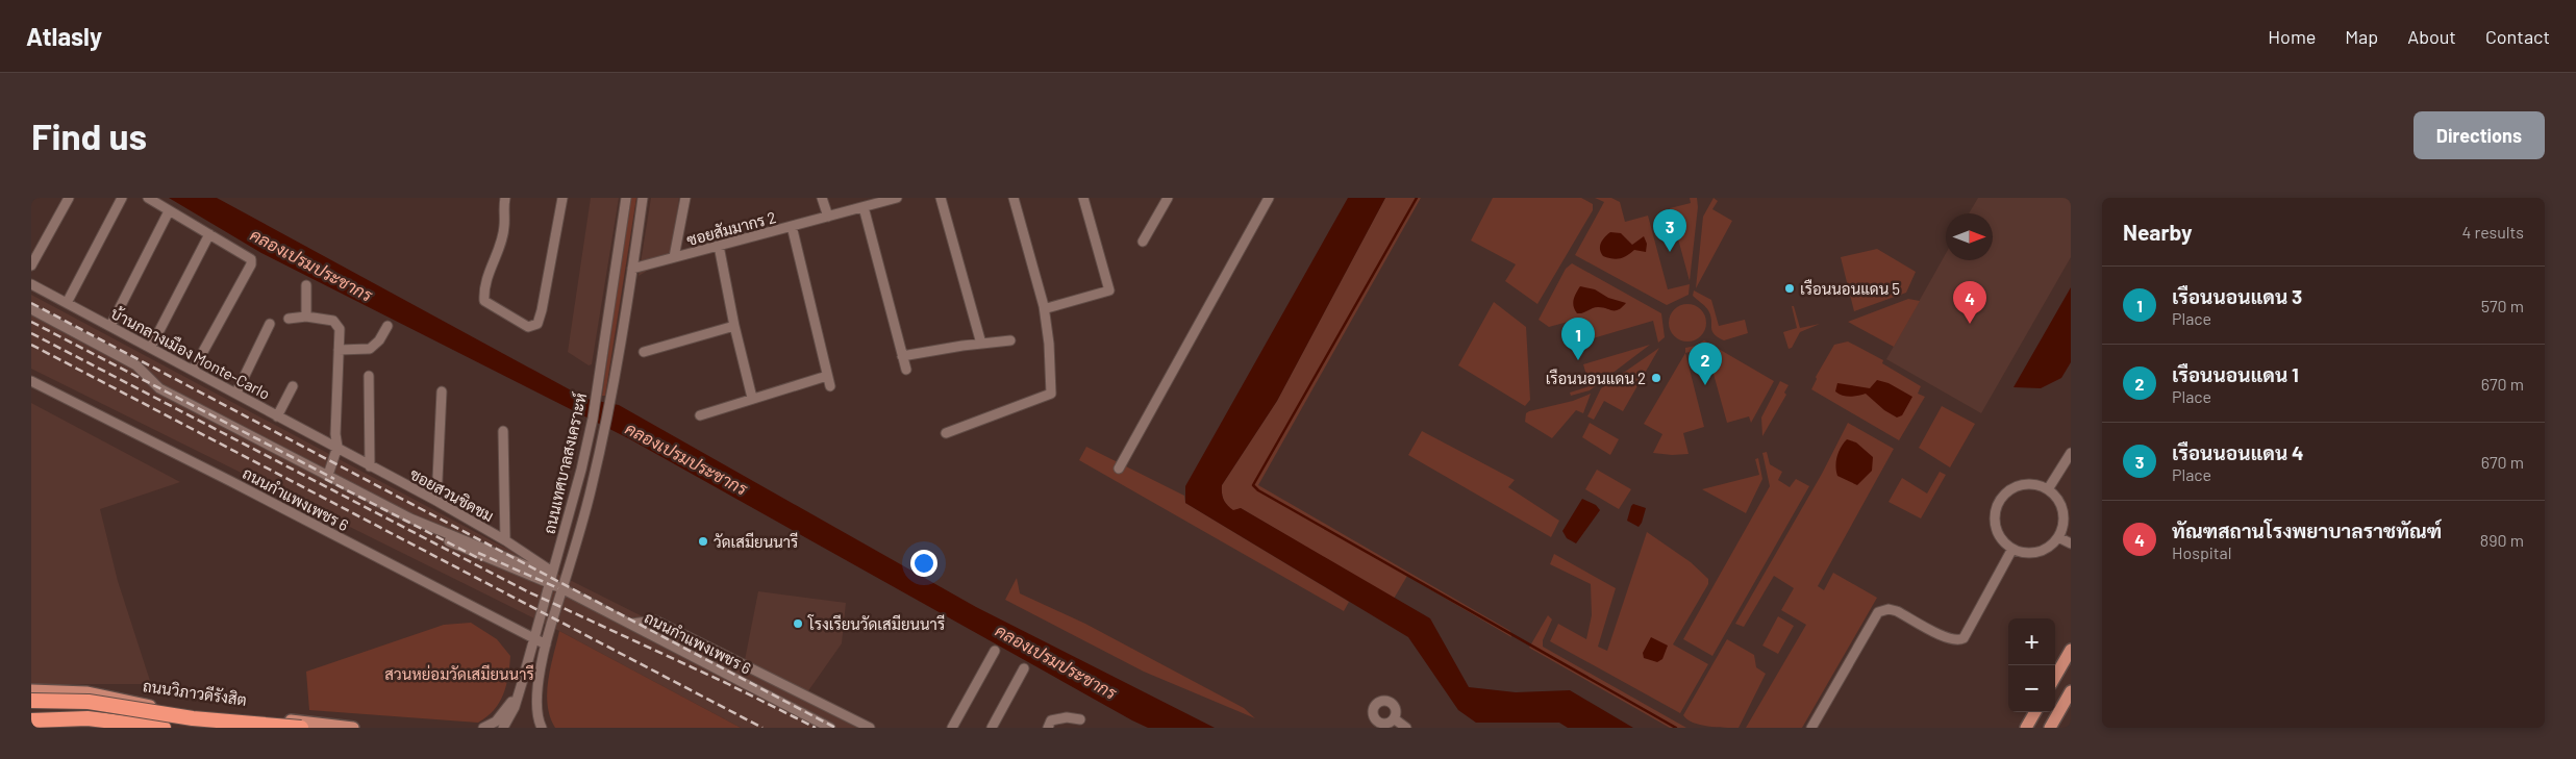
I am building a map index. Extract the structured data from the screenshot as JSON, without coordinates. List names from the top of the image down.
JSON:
{
  "streets": {
    "main road": ["ถนนวิภาวดีรังสิต"],
    "street": [
      "ซอยสัมมากร 2",
      "บ้านกลางเมือง Monte-Carlo",
      "ถนนเทศบาลสงเคราะห์",
      "ซอยสวนชิดชม",
      "ถนนกำแพงเพชร 6"
    ]
  },
  "crossings": [
    ["ซอยสัมมากร 2", "ถนนเทศบาลสงเคราะห์"],
    ["บ้านกลางเมือง Monte-Carlo", "ซอยสวนชิดชม"],
    ["ถนนเทศบาลสงเคราะห์", "ซอยสวนชิดชม"],
    ["ถนนเทศบาลสงเคราะห์", "ถนนกำแพงเพชร 6"],
    ["ซอยสวนชิดชม", "ถนนกำแพงเพชร 6"]
  ],
  "water": ["คลองเปรมประชากร"],
  "parks": ["สวนหย่อมวัดเสมียนนารี"],
  "places": [
    "เรือนนอนแดน 5",
    "เรือนนอนแดน 2",
    "วัดเสมียนนารี",
    "โรงเรียนวัดเสมียนนารี"
  ],
  "north": "right",
  "page": {
    "header": "Atlasly",
    "nav": [
      "Home",
      "Map",
      "About",
      "Contact"
    ],
    "buttons": "Directions",
    "title": "Find us",
    "heading": ["Nearby", "4 results"],
    "pins": [
      "3",
      "4",
      "1",
      "2"
    ],
    "list": [
      {
        "mark": "1",
        "name": "เรือนนอนแดน 3",
        "note": "Place",
        "value": "570 m"
      },
      {
        "mark": "2",
        "name": "เรือนนอนแดน 1",
        "note": "Place",
        "value": "670 m"
      },
      {
        "mark": "3",
        "name": "เรือนนอนแดน 4",
        "note": "Place",
        "value": "670 m"
      },
      {
        "mark": "4",
        "name": "ทัณฑสถานโรงพยาบาลราชทัณฑ์",
        "note": "Hospital",
        "value": "890 m"
      }
    ],
    "map_buttons": ["+", "−"]
  }
}
